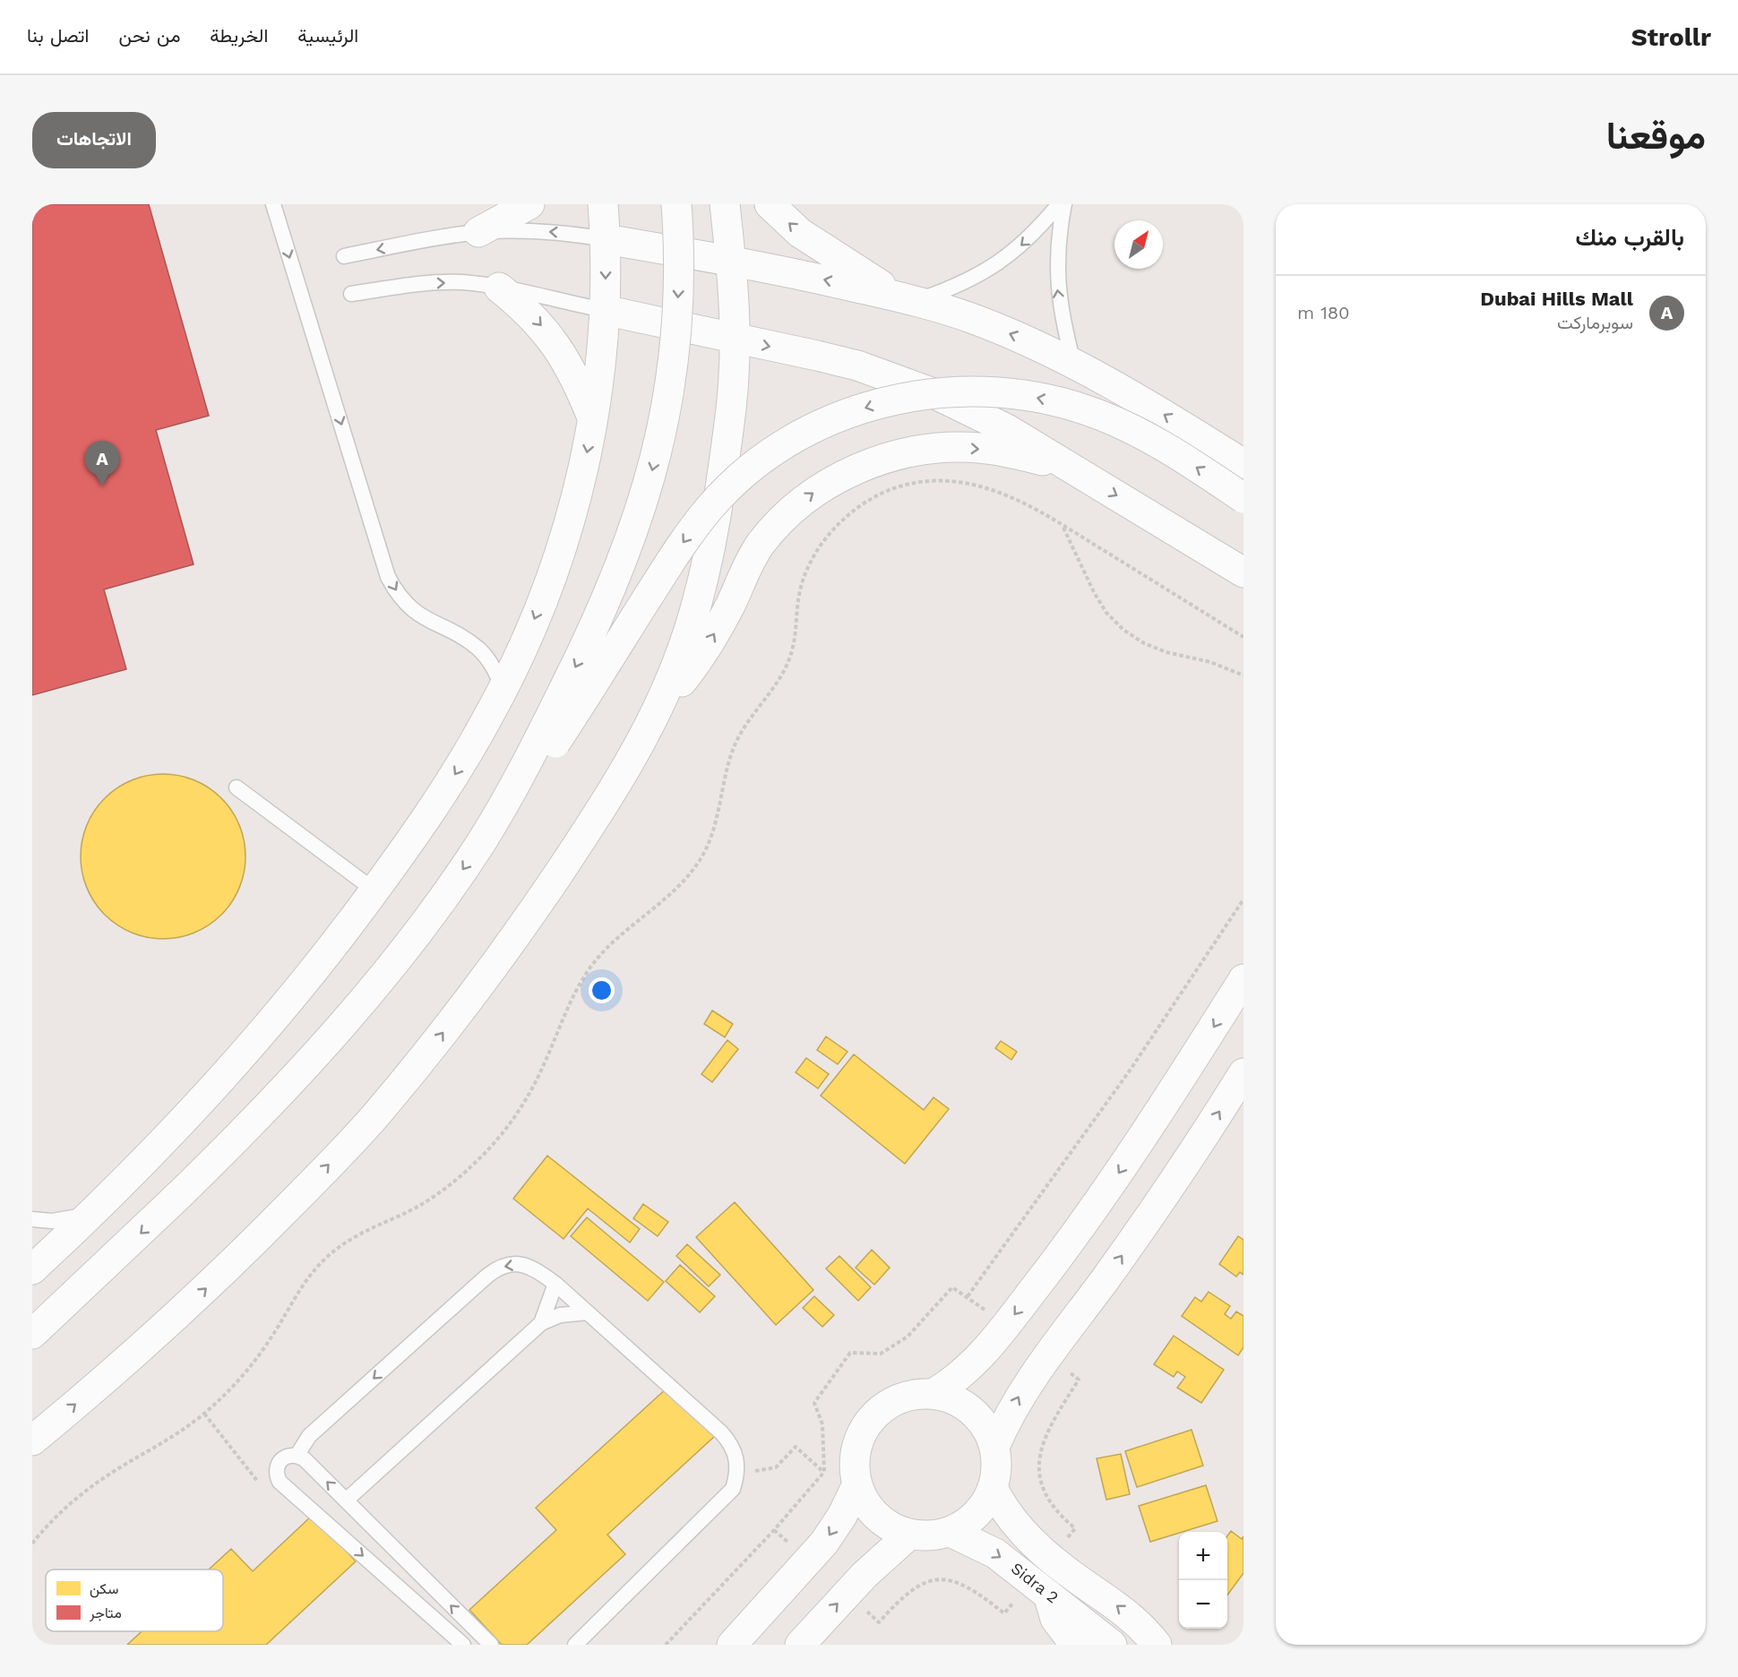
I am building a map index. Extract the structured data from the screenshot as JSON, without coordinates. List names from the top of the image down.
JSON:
{
  "streets": {
    "main road": ["Sidra 2"]
  },
  "legend": ["سكن", "متاجر"],
  "north": "top right",
  "page": {
    "header": "Strollr",
    "nav": [
      "الرئيسية",
      "الخريطة",
      "من نحن",
      "اتصل بنا"
    ],
    "title": "موقعنا",
    "buttons": "الاتجاهات",
    "heading": "بالقرب منك",
    "list": [
      {
        "mark": "A",
        "name": "Dubai Hills Mall",
        "note": "سوبرماركت",
        "value": "180 m"
      }
    ],
    "pins": "A",
    "map_buttons": ["+", "−"]
  }
}
